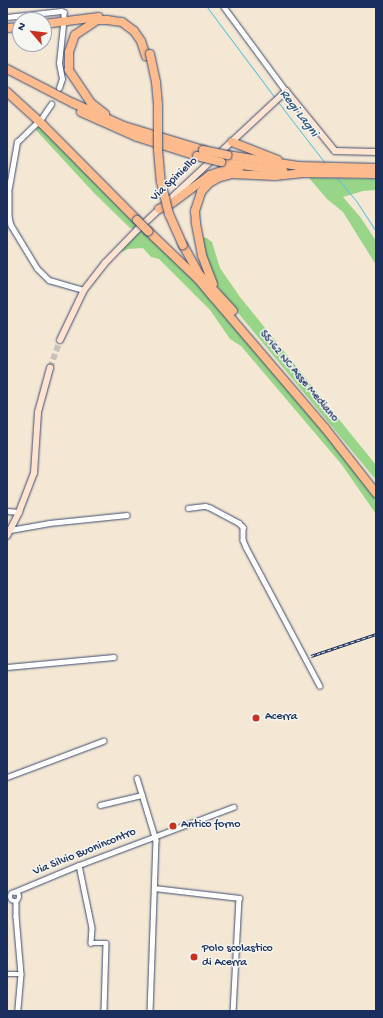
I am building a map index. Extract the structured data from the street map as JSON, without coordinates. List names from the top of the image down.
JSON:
{
  "streets": {
    "highway": ["SS162 NC Asse Mediano"],
    "street": ["Via Spiniello", "Via Silvio Buonincontro"]
  },
  "water": ["Regi Lagni"],
  "places": ["Acerra", "Antico forno", "Polo scolastico di Acerra"],
  "north": "top left"
}
